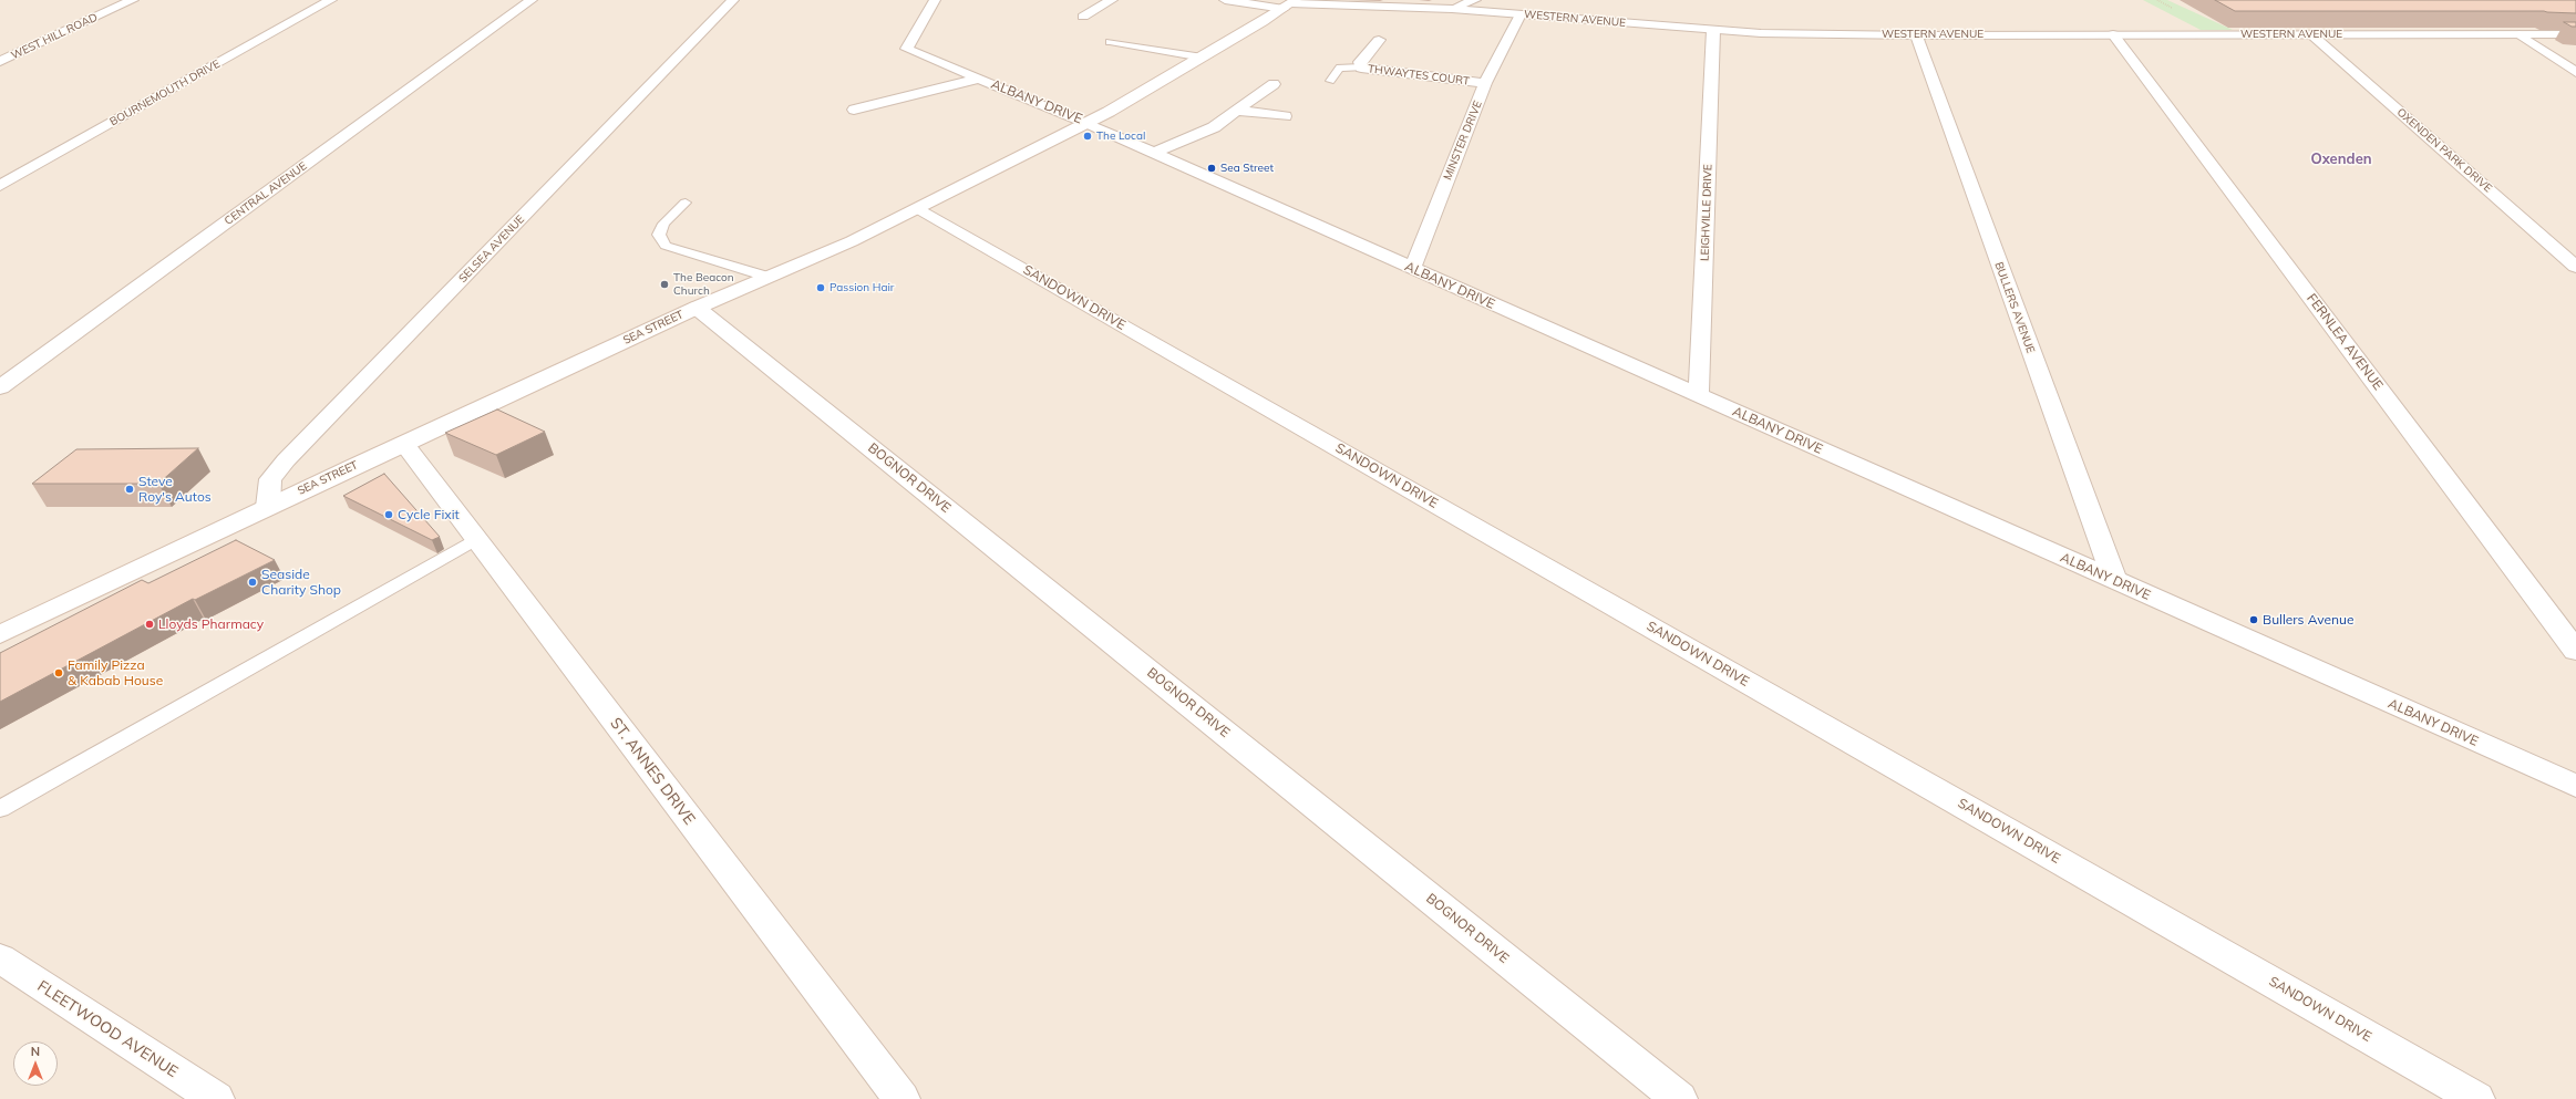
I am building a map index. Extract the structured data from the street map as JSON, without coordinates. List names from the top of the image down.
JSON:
{
  "streets": {
    "street": [
      "WESTERN AVENUE",
      "WEST HILL ROAD",
      "THWAYTES COURT",
      "BOURNEMOUTH DRIVE",
      "ALBANY DRIVE",
      "MINSTER DRIVE",
      "OXENDEN PARK DRIVE",
      "CENTRAL AVENUE",
      "LEIGHVILLE DRIVE",
      "SELSEA AVENUE",
      "SANDOWN DRIVE",
      "BULLERS AVENUE",
      "SEA STREET",
      "FERNLEA AVENUE",
      "BOGNOR DRIVE",
      "ST. ANNES DRIVE",
      "FLEETWOOD AVENUE"
    ]
  },
  "crossings": [
    ["WESTERN AVENUE", "MINSTER DRIVE"],
    ["WESTERN AVENUE", "OXENDEN PARK DRIVE"],
    ["WESTERN AVENUE", "LEIGHVILLE DRIVE"],
    ["WESTERN AVENUE", "BULLERS AVENUE"],
    ["WESTERN AVENUE", "SEA STREET"],
    ["WESTERN AVENUE", "FERNLEA AVENUE"],
    ["THWAYTES COURT", "MINSTER DRIVE"],
    ["ALBANY DRIVE", "MINSTER DRIVE"],
    ["ALBANY DRIVE", "LEIGHVILLE DRIVE"],
    ["ALBANY DRIVE", "BULLERS AVENUE"],
    ["ALBANY DRIVE", "SEA STREET"],
    ["SELSEA AVENUE", "SEA STREET"],
    ["SANDOWN DRIVE", "SEA STREET"],
    ["SEA STREET", "BOGNOR DRIVE"],
    ["SEA STREET", "ST. ANNES DRIVE"]
  ],
  "districts": ["Oxenden"],
  "places": [
    "The Local",
    "Sea Street",
    "The Beacon Church",
    "Passion Hair",
    "Steve Roy's Autos",
    "Cycle Fixit",
    "Seaside Charity Shop",
    "Bullers Avenue",
    "Lloyds Pharmacy",
    "Family Pizza & Kabab House"
  ],
  "north": "top"
}
